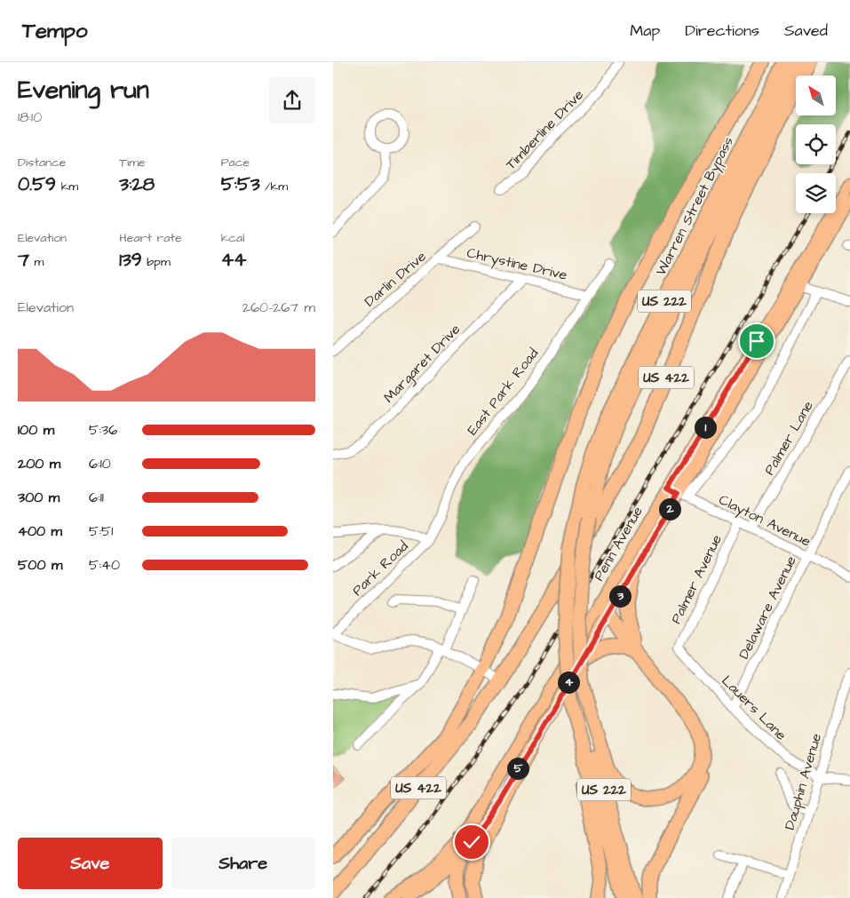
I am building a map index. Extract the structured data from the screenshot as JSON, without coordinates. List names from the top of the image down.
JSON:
{
  "streets": {
    "highway": ["Warren Street Bypass", "US 222", "US 422"],
    "main road": ["Penn Avenue"],
    "street": [
      "Timberline Drive",
      "Chrystine Drive",
      "Darlin Drive",
      "Margaret Drive",
      "East Park Road",
      "Palmer Lane",
      "Clayton Avenue",
      "Park Road",
      "Palmer Avenue",
      "Delaware Avenue",
      "Lauers Lane",
      "Dauphin Avenue"
    ]
  },
  "crossings": [
    ["Warren Street Bypass", "US 222"],
    ["Chrystine Drive", "Darlin Drive"],
    ["Chrystine Drive", "Margaret Drive"],
    ["Chrystine Drive", "East Park Road"],
    ["East Park Road", "Park Road"],
    ["Palmer Lane", "Clayton Avenue"],
    ["Clayton Avenue", "Penn Avenue"],
    ["Clayton Avenue", "Palmer Avenue"],
    ["Clayton Avenue", "Delaware Avenue"],
    ["Palmer Avenue", "Lauers Lane"],
    ["Delaware Avenue", "Lauers Lane"],
    ["Lauers Lane", "Dauphin Avenue"]
  ],
  "north": "top left",
  "page": {
    "header": "Tempo",
    "nav": ["Map", "Directions", "Saved"],
    "heading": ["Evening run", "18:10"],
    "stats": [
      ["Distance", "0.59 km"],
      ["Time", "3:28"],
      ["Pace", "5:53 /km"],
      ["Elevation", "7 m"],
      ["Heart rate", "139 bpm"],
      ["kcal", "44"]
    ],
    "chart": ["Elevation", "260–267 m"],
    "list": [
      {
        "name": "100 m",
        "note": "5:36"
      },
      {
        "name": "200 m",
        "note": "6:10"
      },
      {
        "name": "300 m",
        "note": "6:11"
      },
      {
        "name": "400 m",
        "note": "5:51"
      },
      {
        "name": "500 m",
        "note": "5:40"
      }
    ],
    "pins": [
      "1",
      "2",
      "3",
      "4",
      "5"
    ],
    "buttons": ["Save", "Share"]
  }
}
